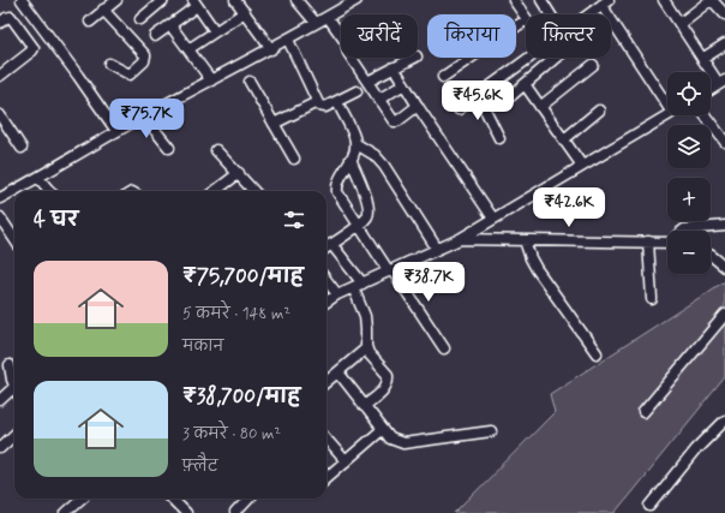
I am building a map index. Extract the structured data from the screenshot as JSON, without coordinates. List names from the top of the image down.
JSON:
{
  "page": {
    "chip": ["खरीदें", "किराया", "फ़िल्टर"],
    "map_buttons": ["+", "−"],
    "price": [
      "₹45.6K",
      "₹75.7K",
      "₹42.6K",
      "₹38.7K"
    ],
    "heading": "4 घर",
    "list": [
      {
        "name": "₹75,700/माह",
        "note": "5 कमरे · 148 m² · मकान"
      },
      {
        "name": "₹38,700/माह",
        "note": "3 कमरे · 80 m² · फ़्लैट"
      }
    ]
  }
}
